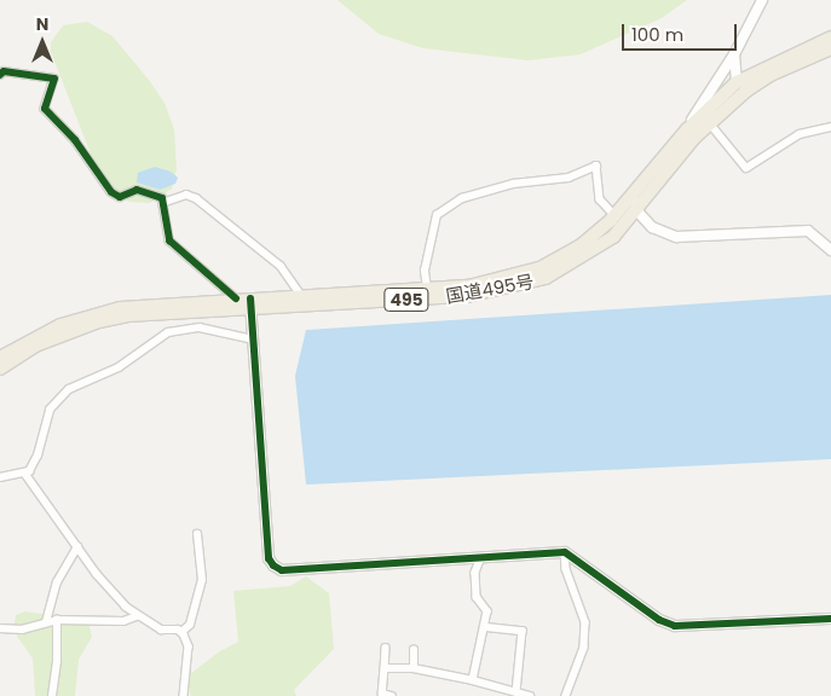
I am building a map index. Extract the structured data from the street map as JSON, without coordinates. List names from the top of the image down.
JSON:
{
  "streets": {
    "highway": ["国道495号", "495"]
  },
  "scale_bar": "100 m",
  "north": "top"
}
